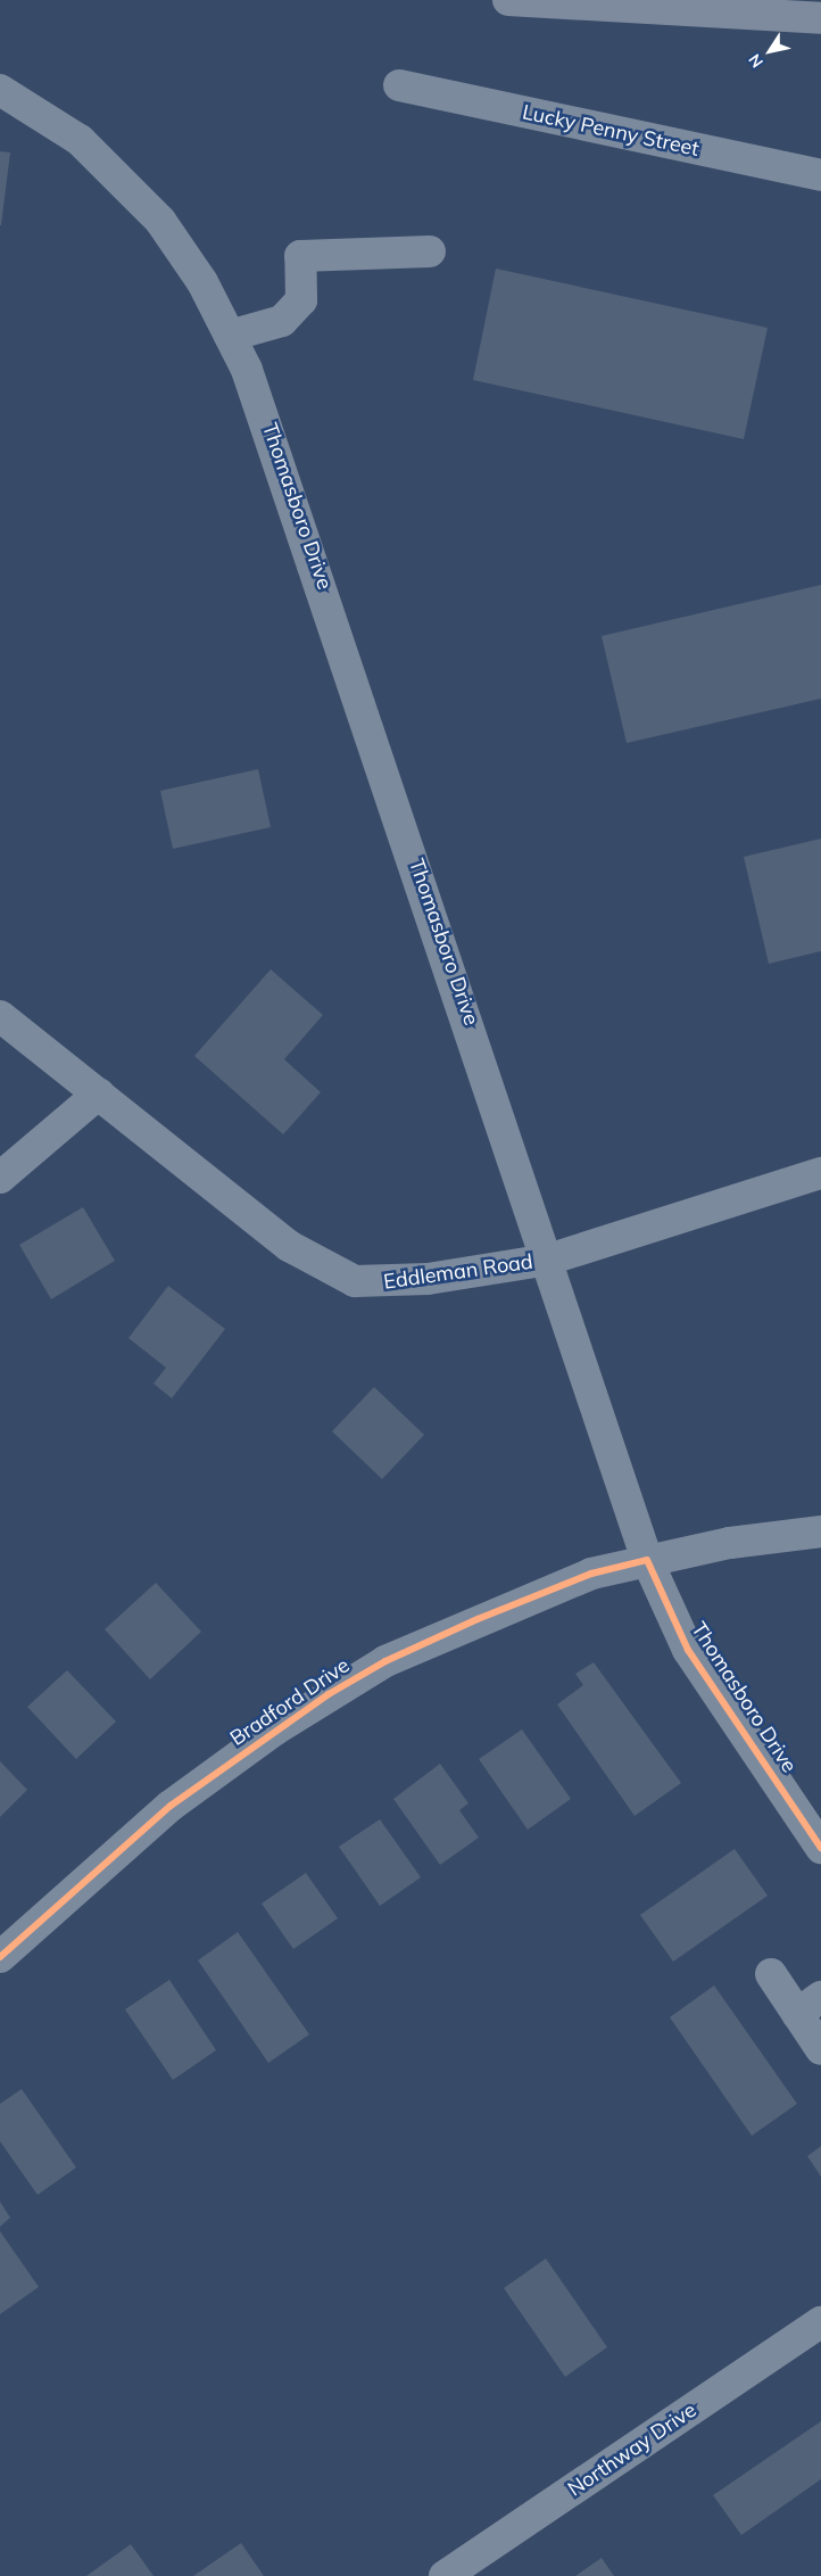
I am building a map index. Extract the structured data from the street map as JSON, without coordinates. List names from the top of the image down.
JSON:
{
  "streets": {
    "street": [
      "Lucky Penny Street",
      "Thomasboro Drive",
      "Eddleman Road",
      "Bradford Drive",
      "Northway Drive"
    ]
  },
  "crossings": [
    ["Thomasboro Drive", "Eddleman Road"],
    ["Thomasboro Drive", "Bradford Drive"]
  ],
  "north": "bottom left"
}
